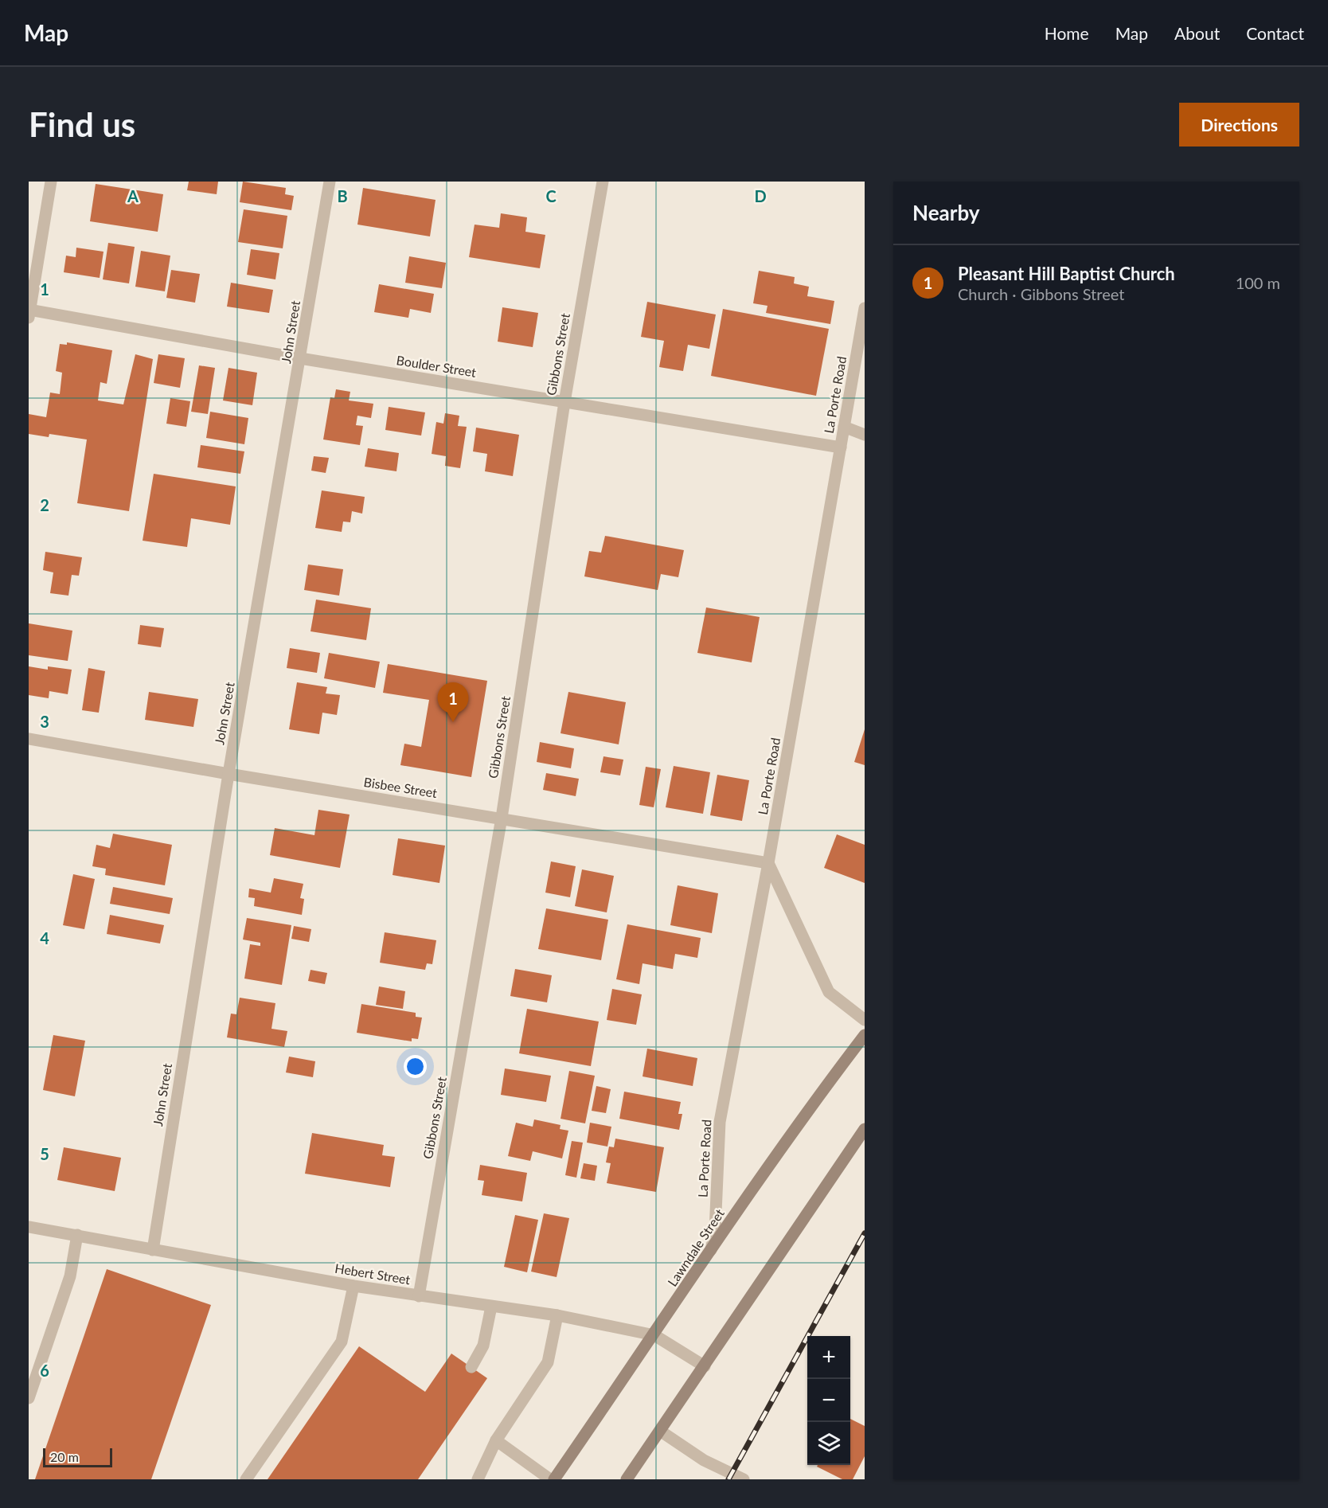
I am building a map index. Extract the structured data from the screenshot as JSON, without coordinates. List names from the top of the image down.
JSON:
{
  "streets": {
    "main road": ["Lawndale Street"],
    "street": [
      "John Street",
      "Gibbons Street",
      "Boulder Street",
      "La Porte Road",
      "Bisbee Street",
      "Hebert Street"
    ]
  },
  "crossings": [
    ["John Street", "Boulder Street"],
    ["John Street", "Bisbee Street"],
    ["John Street", "Hebert Street"],
    ["Gibbons Street", "Boulder Street"],
    ["Gibbons Street", "Bisbee Street"],
    ["Gibbons Street", "Hebert Street"],
    ["Boulder Street", "La Porte Road"],
    ["La Porte Road", "Bisbee Street"],
    ["La Porte Road", "Lawndale Street"],
    ["Lawndale Street", "Hebert Street"]
  ],
  "scale_bar": "20 m",
  "page": {
    "header": "Map",
    "nav": [
      "Home",
      "Map",
      "About",
      "Contact"
    ],
    "buttons": "Directions",
    "title": "Find us",
    "heading": "Nearby",
    "list": [
      {
        "mark": "1",
        "name": "Pleasant Hill Baptist Church",
        "note": "Church · Gibbons Street",
        "value": "100 m"
      }
    ],
    "pins": "1",
    "map_buttons": ["+", "−"],
    "scale": "20 m"
  },
  "grid": {
    "columns": [
      "A",
      "B",
      "C",
      "D"
    ],
    "rows": [
      "1",
      "2",
      "3",
      "4",
      "5",
      "6"
    ]
  }
}
